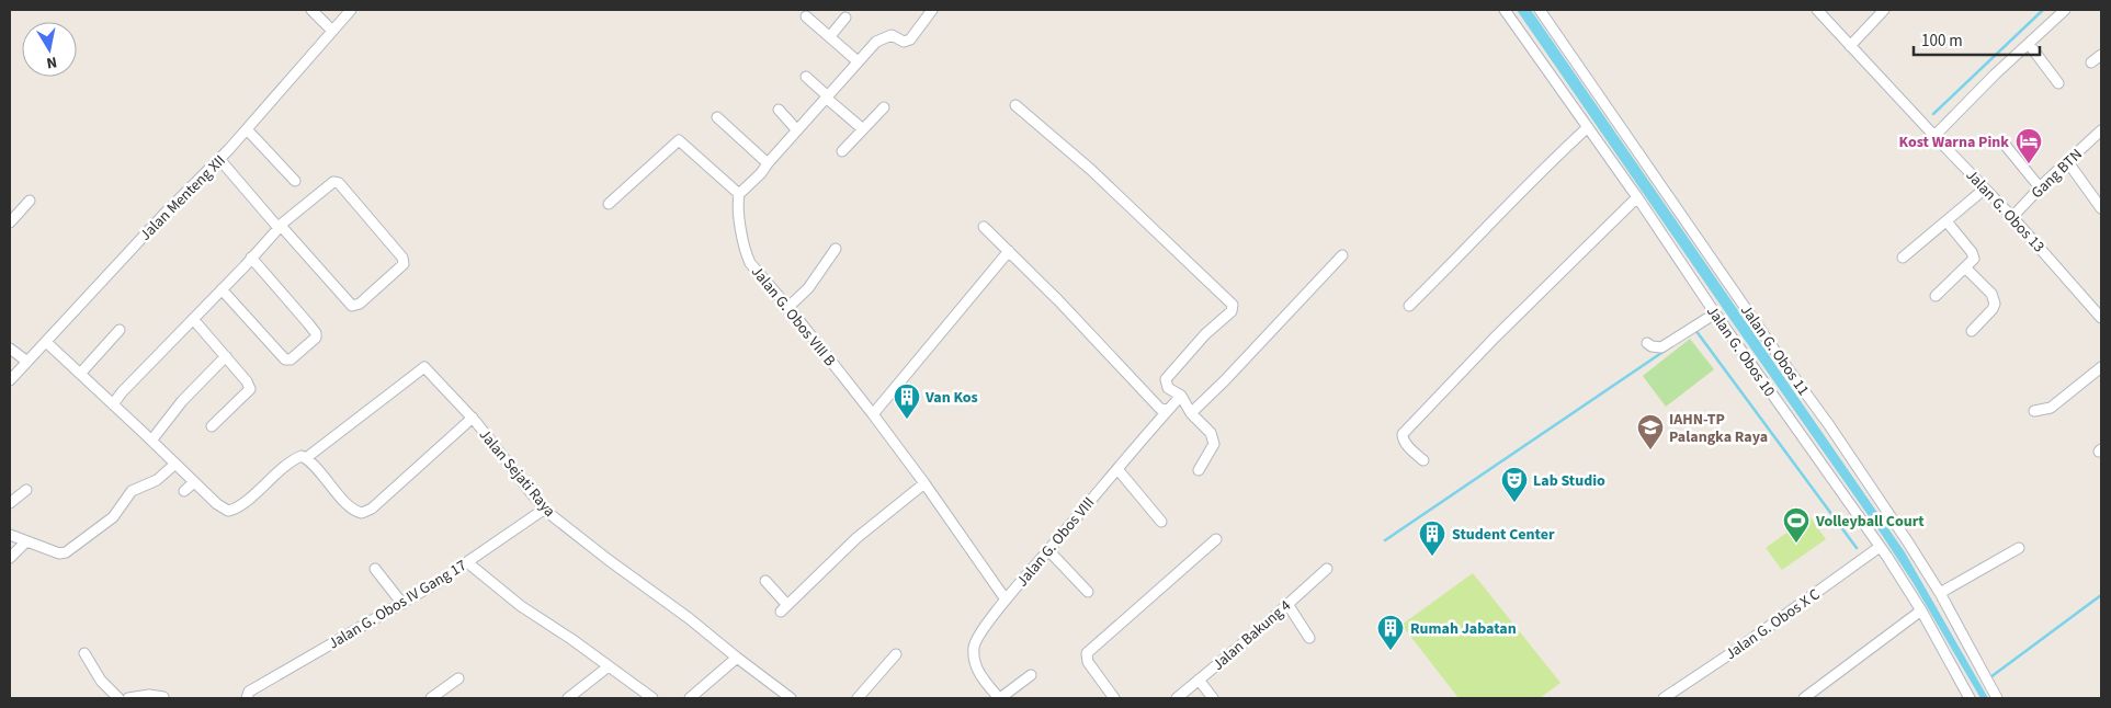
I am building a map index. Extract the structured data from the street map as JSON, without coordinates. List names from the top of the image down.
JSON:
{
  "streets": {
    "street": [
      "Gang BTN",
      "Jalan Menteng XII",
      "Jalan G. Obos 13",
      "Jalan G. Obos VIII B",
      "Jalan G. Obos 11",
      "Jalan G. Obos 10",
      "Jalan Sejati Raya",
      "Jalan G. Obos VIII",
      "Jalan G. Obos IV Gang 17",
      "Jalan G. Obos X C",
      "Jalan Bakung 4"
    ]
  },
  "crossings": [
    ["Gang BTN", "Jalan G. Obos 13"],
    ["Jalan G. Obos VIII B", "Jalan G. Obos VIII"],
    ["Jalan G. Obos 10", "Jalan G. Obos X C"],
    ["Jalan Sejati Raya", "Jalan G. Obos IV Gang 17"]
  ],
  "places": {
    "hotel": ["Kost Warna Pink"],
    "building": ["Van Kos", "Student Center", "Rumah Jabatan"],
    "school or university": ["IAHN-TP Palangka Raya"],
    "theatre": ["Lab Studio"],
    "sports": ["Volleyball Court"]
  },
  "scale_bar": "100 m",
  "north": "bottom"
}
